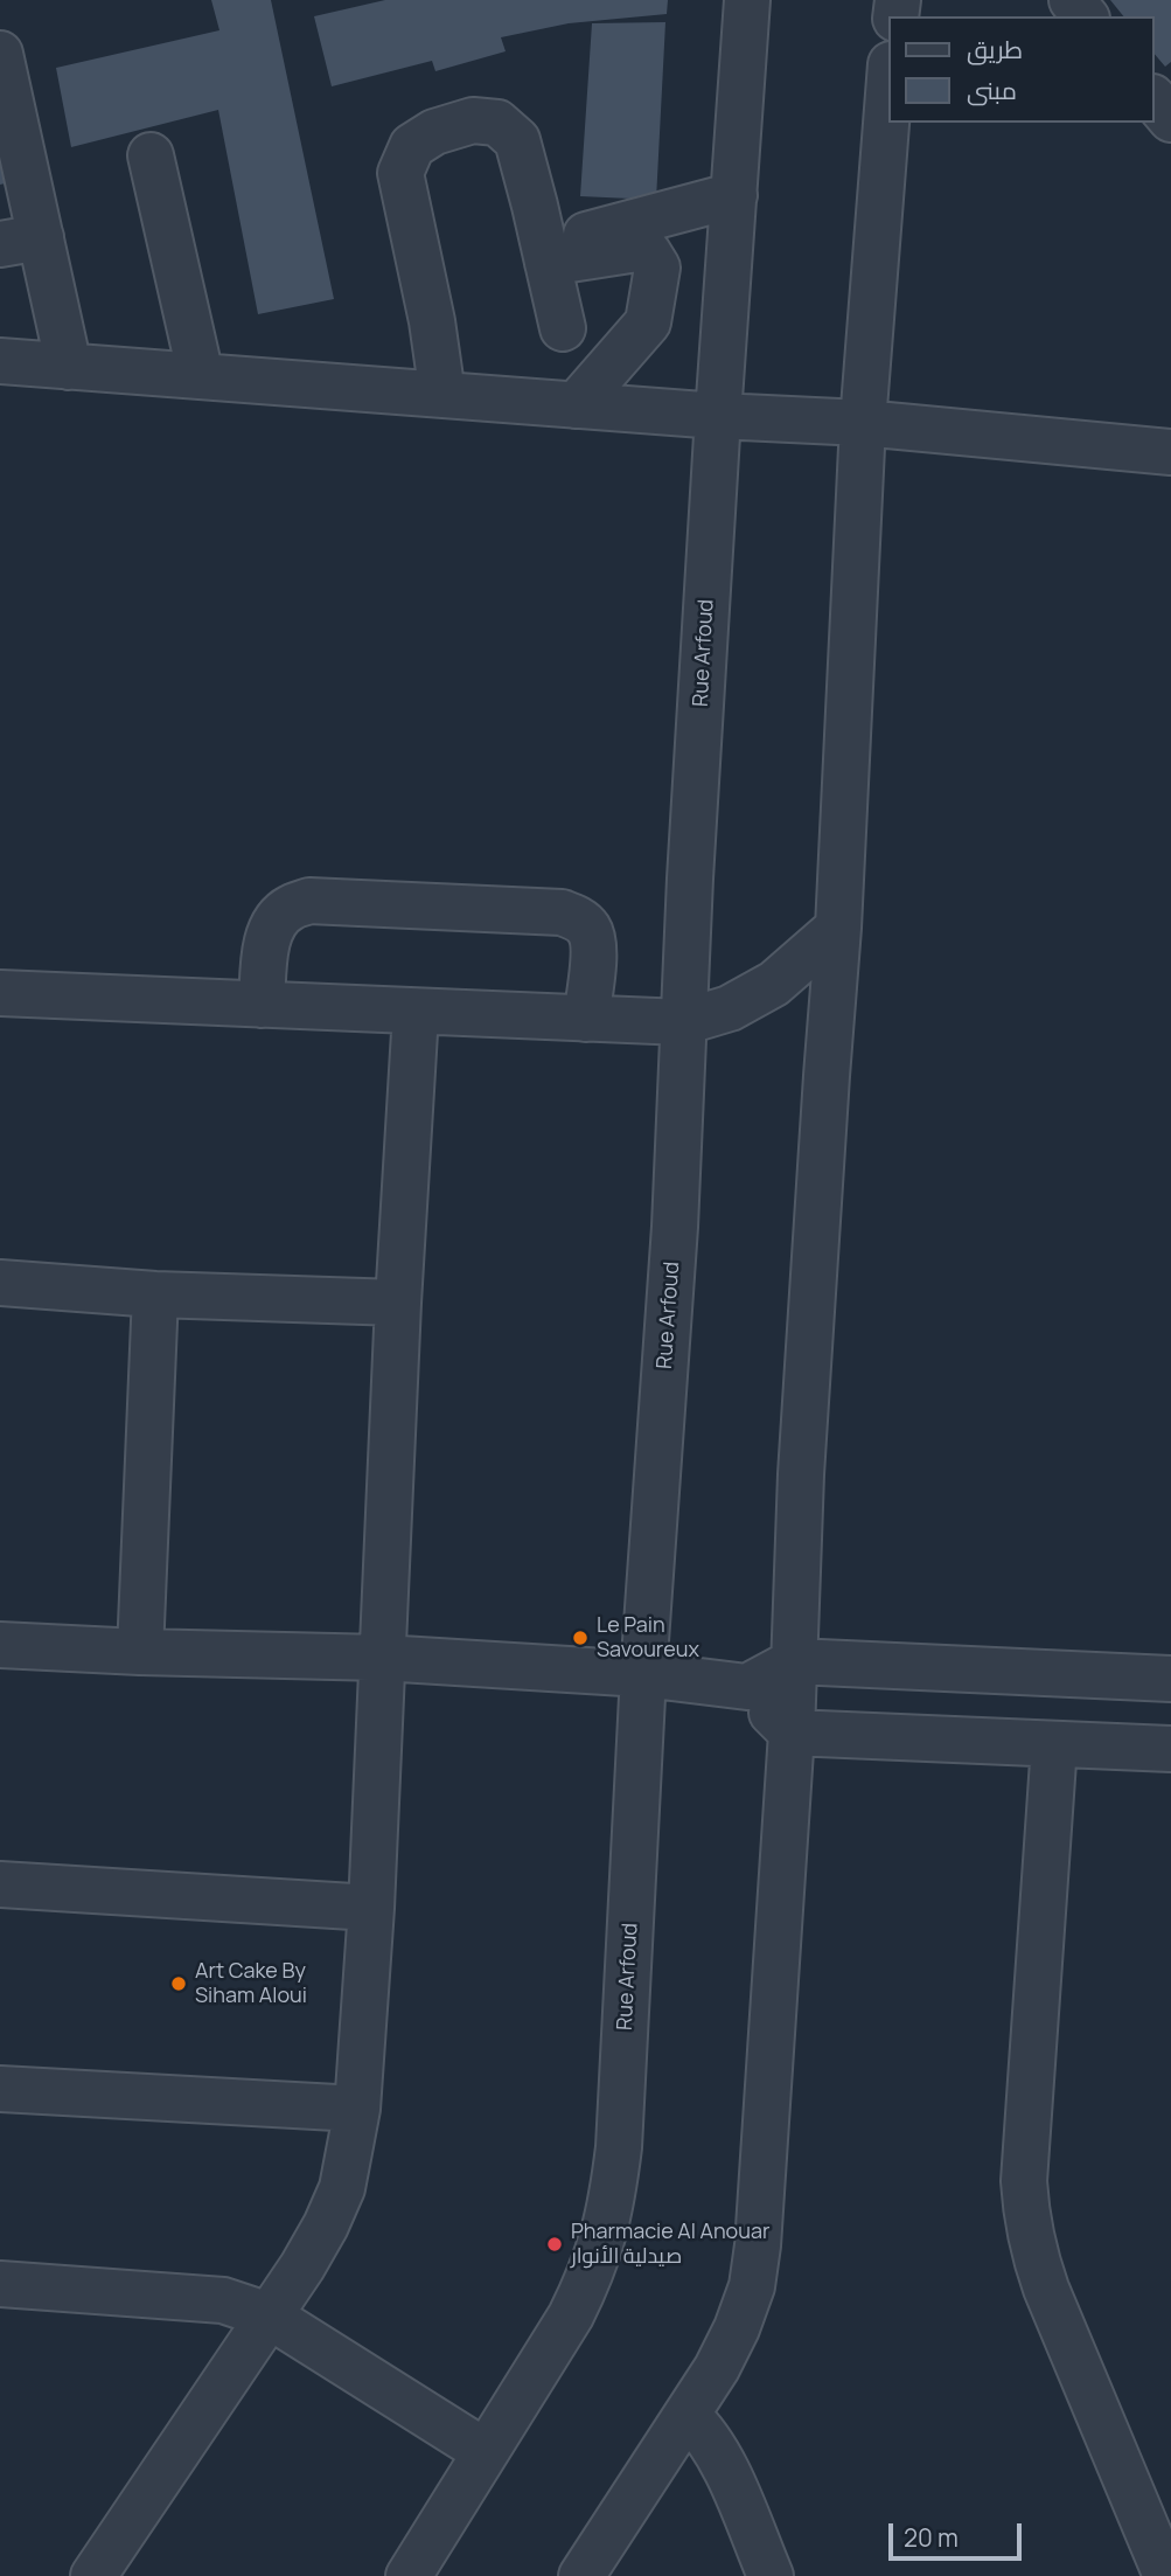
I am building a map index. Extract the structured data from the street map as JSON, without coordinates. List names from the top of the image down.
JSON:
{
  "streets": {
    "street": ["Rue Arfoud"]
  },
  "places": ["Le Pain Savoureux", "Art Cake By Siham Aloui", "Pharmacie Al Anouar صيدلية الأنوار"],
  "legend": ["طريق", "مبنى"],
  "scale_bar": "20 m"
}
